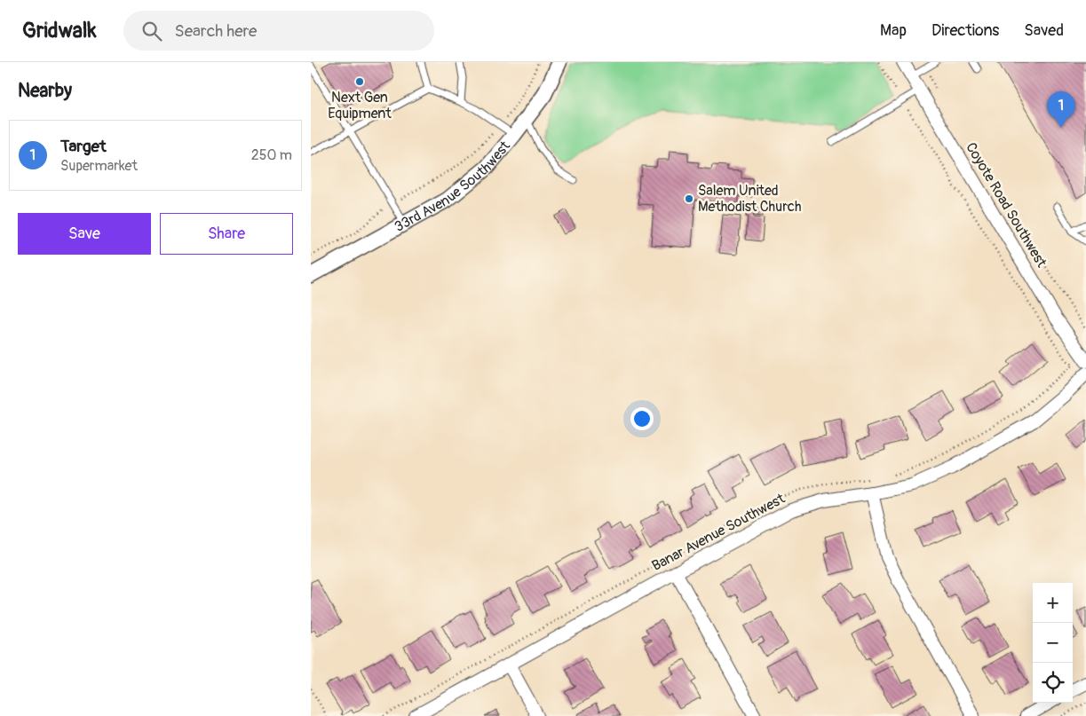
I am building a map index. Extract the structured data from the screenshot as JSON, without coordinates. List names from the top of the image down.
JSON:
{
  "streets": {
    "street": ["33rd Avenue Southwest", "Coyote Road Southwest", "Banar Avenue Southwest"]
  },
  "places": ["Next Gen Equipment", "Salem United Methodist Church"],
  "page": {
    "header": "Gridwalk",
    "search": "Search here",
    "nav": ["Map", "Directions", "Saved"],
    "heading": "Nearby",
    "pins": "1",
    "list": [
      {
        "mark": "1",
        "name": "Target",
        "note": "Supermarket",
        "value": "250 m"
      }
    ],
    "buttons": ["Save", "Share"],
    "map_buttons": ["+", "−"]
  }
}
